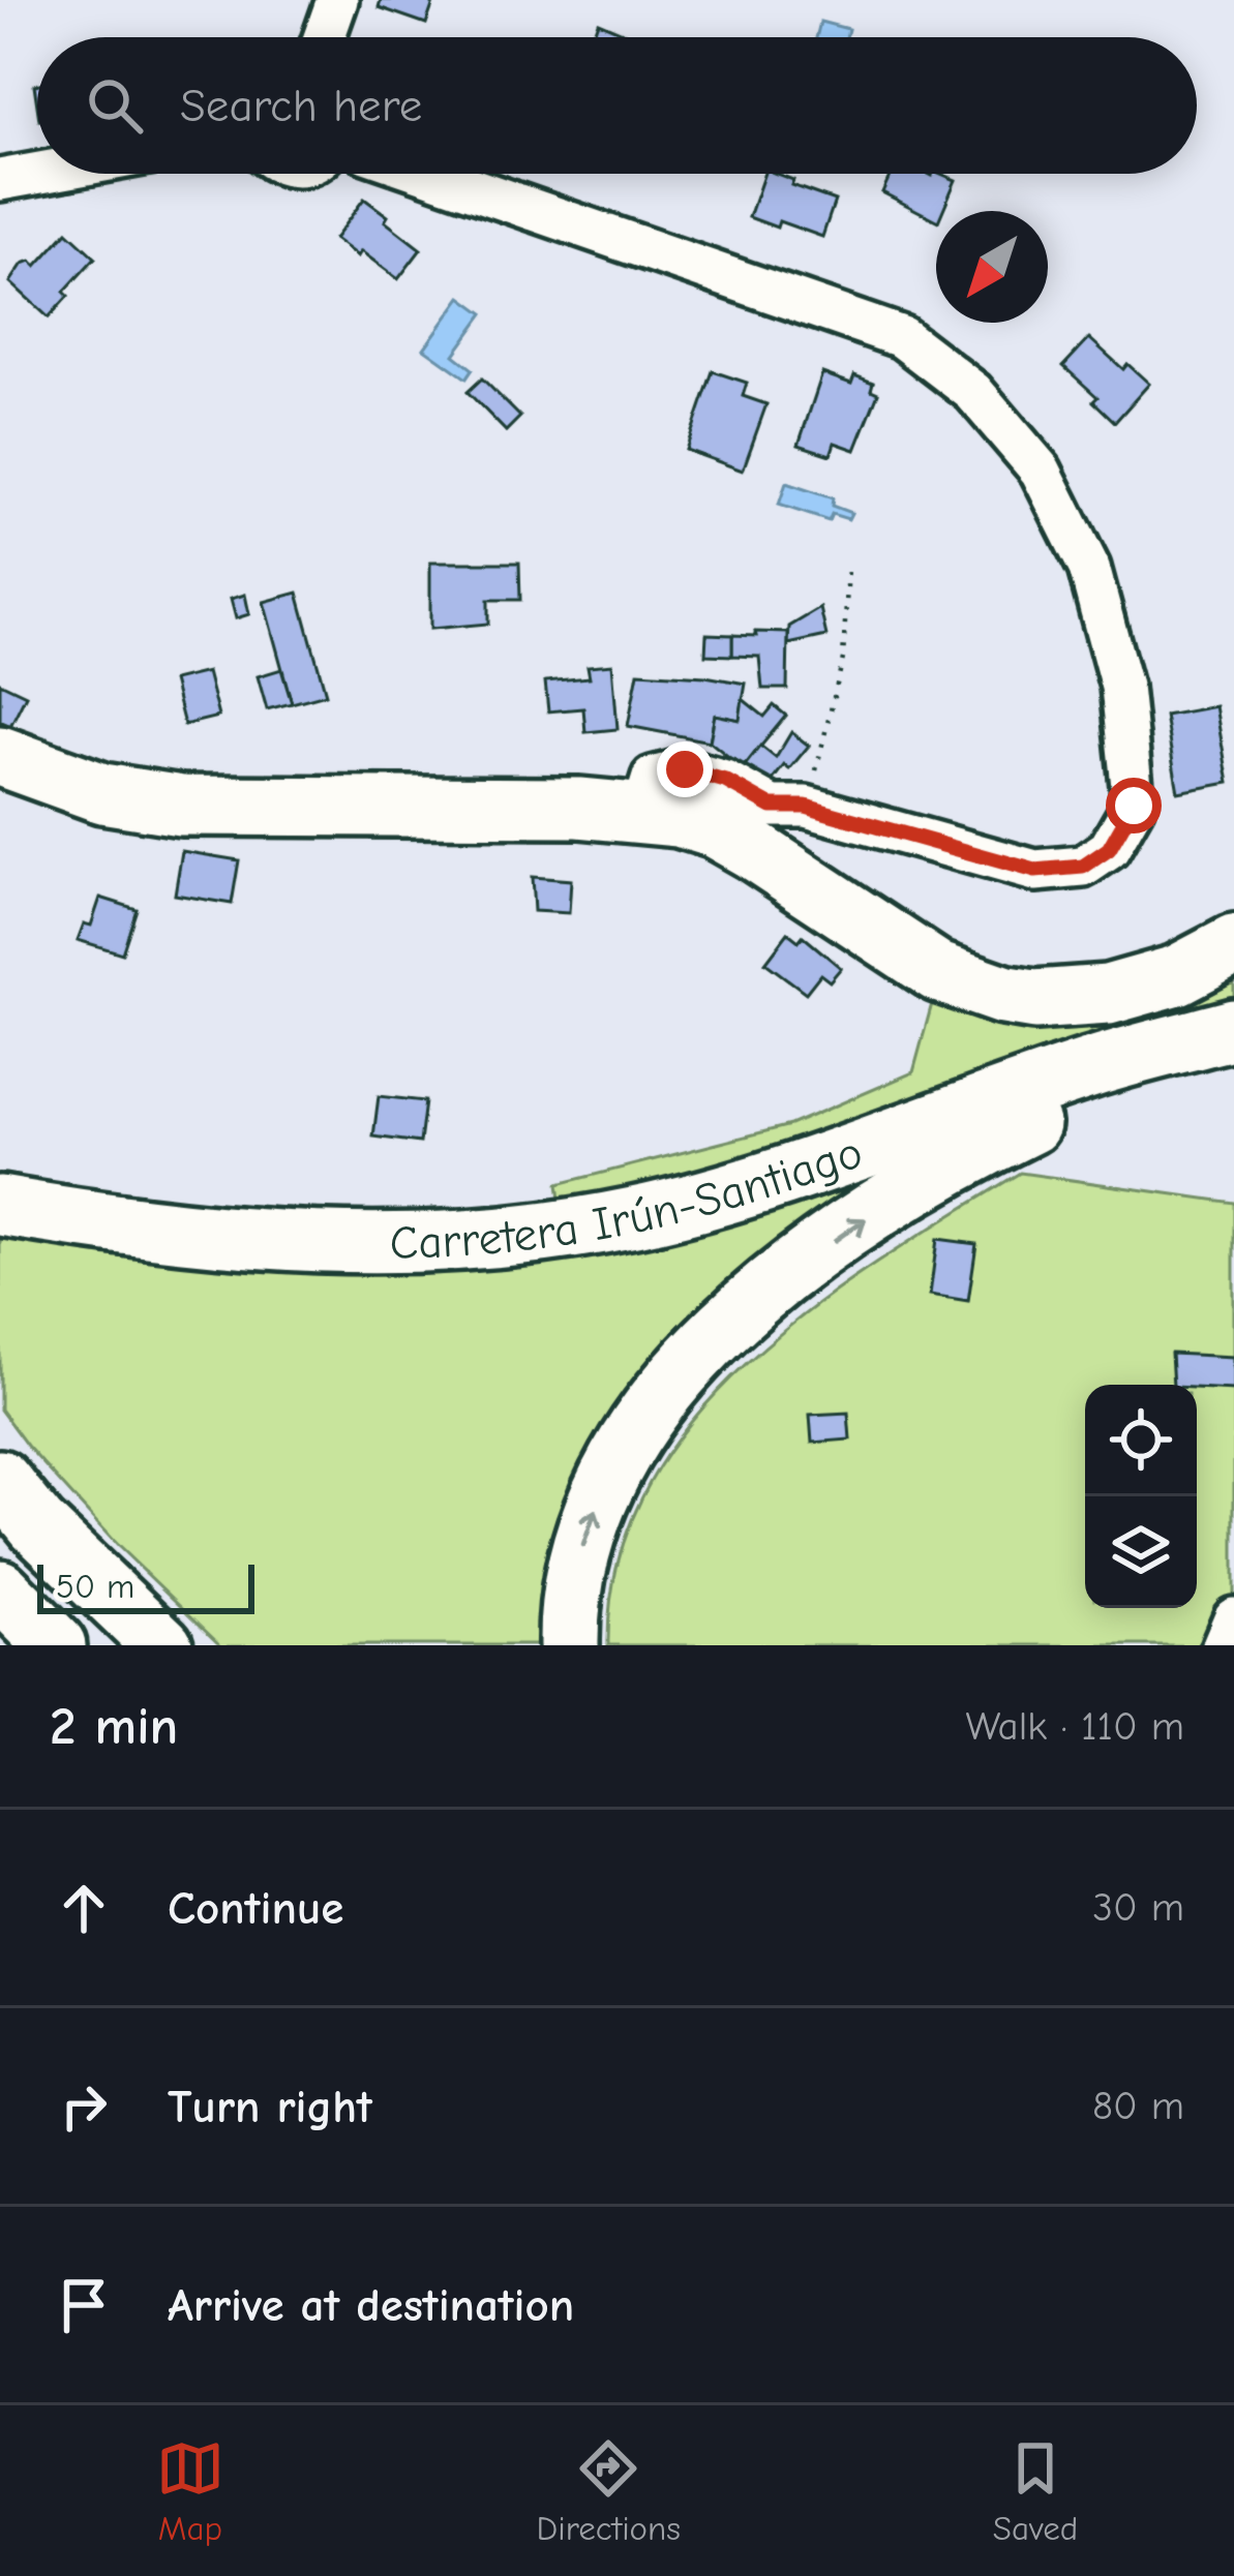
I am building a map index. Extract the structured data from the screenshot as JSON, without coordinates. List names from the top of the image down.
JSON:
{
  "streets": {
    "highway": ["Carretera Irún-Santiago"]
  },
  "scale_bar": "50 m",
  "north": "bottom left",
  "page": {
    "search": "Search here",
    "scale": "50 m",
    "heading": ["2 min", "Walk · 110 m"],
    "list": [
      ["Continue", "30 m"],
      ["Turn right", "80 m"],
      "Arrive at destination"
    ],
    "nav": ["Map", "Directions", "Saved"]
  }
}
